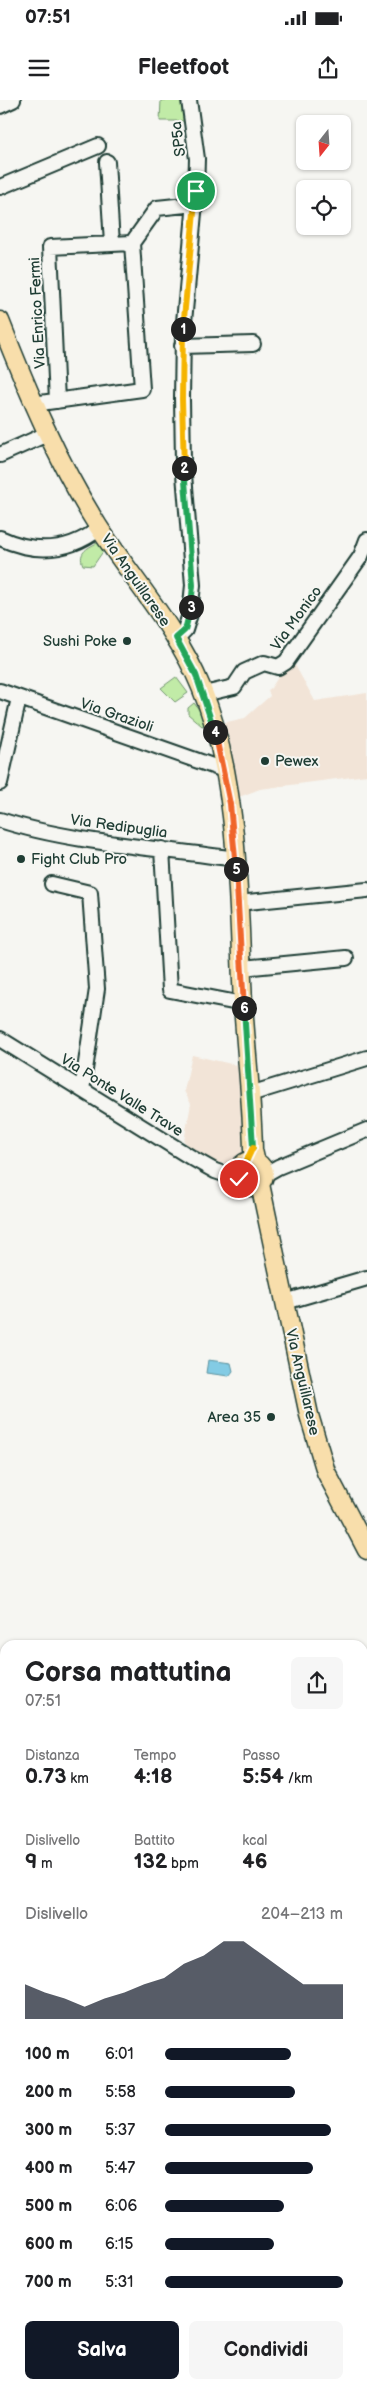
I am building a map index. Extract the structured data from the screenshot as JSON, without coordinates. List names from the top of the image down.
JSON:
{
  "streets": {
    "main road": ["Via Anguillarese"],
    "street": [
      "SP5a",
      "Via Enrico Fermi",
      "Via Monico",
      "Via Grazioli",
      "Via Redipuglia",
      "Via Ponte Valle Trave"
    ]
  },
  "crossings": [
    ["SP5a", "Via Anguillarese"],
    ["Via Anguillarese", "Via Monico"],
    ["Via Anguillarese", "Via Grazioli"],
    ["Via Anguillarese", "Via Redipuglia"],
    ["Via Anguillarese", "Via Ponte Valle Trave"]
  ],
  "places": [
    "Sushi Poke",
    "Pewex",
    "Fight Club Pro",
    "Area 35"
  ],
  "north": "bottom",
  "page": {
    "status": "07:51",
    "header": "Fleetfoot",
    "pins": [
      "1",
      "2",
      "3",
      "4",
      "5",
      "6"
    ],
    "heading": ["Corsa mattutina", "07:51"],
    "stats": [
      ["Distanza", "0.73 km"],
      ["Tempo", "4:18"],
      ["Passo", "5:54 /km"],
      ["Dislivello", "9 m"],
      ["Battito", "132 bpm"],
      ["kcal", "46"]
    ],
    "chart": ["Dislivello", "204–213 m"],
    "list": [
      {
        "name": "100 m",
        "note": "6:01"
      },
      {
        "name": "200 m",
        "note": "5:58"
      },
      {
        "name": "300 m",
        "note": "5:37"
      },
      {
        "name": "400 m",
        "note": "5:47"
      },
      {
        "name": "500 m",
        "note": "6:06"
      },
      {
        "name": "600 m",
        "note": "6:15"
      },
      {
        "name": "700 m",
        "note": "5:31"
      }
    ],
    "buttons": ["Salva", "Condividi"]
  }
}
